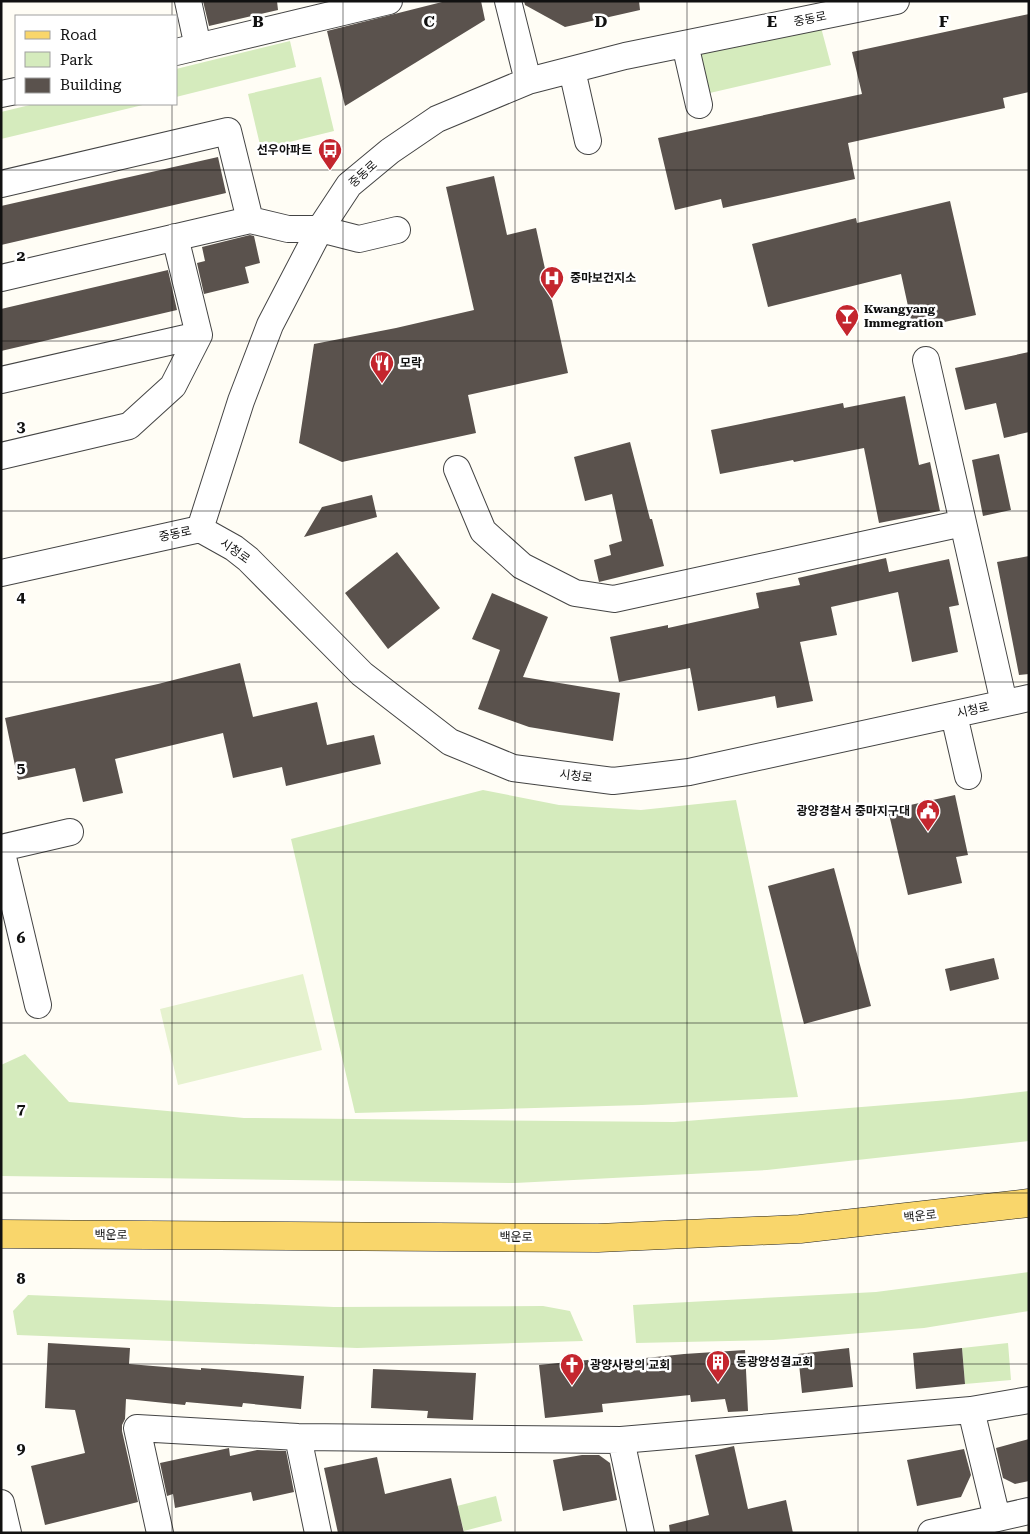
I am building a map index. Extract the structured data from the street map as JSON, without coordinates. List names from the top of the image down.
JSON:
{
  "streets": {
    "main road": ["백운로"],
    "street": ["중동로", "시청로"]
  },
  "crossings": [
    ["중동로", "시청로"]
  ],
  "places": {
    "bus stop": ["선우아파트"],
    "hospital": ["중마보건지소"],
    "bar": ["Kwangyang Immegration"],
    "restaurant": ["모락"],
    "public building": ["광양경찰서 중마지구대"],
    "building": ["동광양성결교회"],
    "church": ["광양사랑의 교회"]
  },
  "legend": ["Road", "Park", "Building"],
  "grid": {
    "columns": [
      "B",
      "C",
      "D",
      "E",
      "F"
    ],
    "rows": [
      "2",
      "3",
      "4",
      "5",
      "6",
      "7",
      "8",
      "9"
    ]
  }
}
